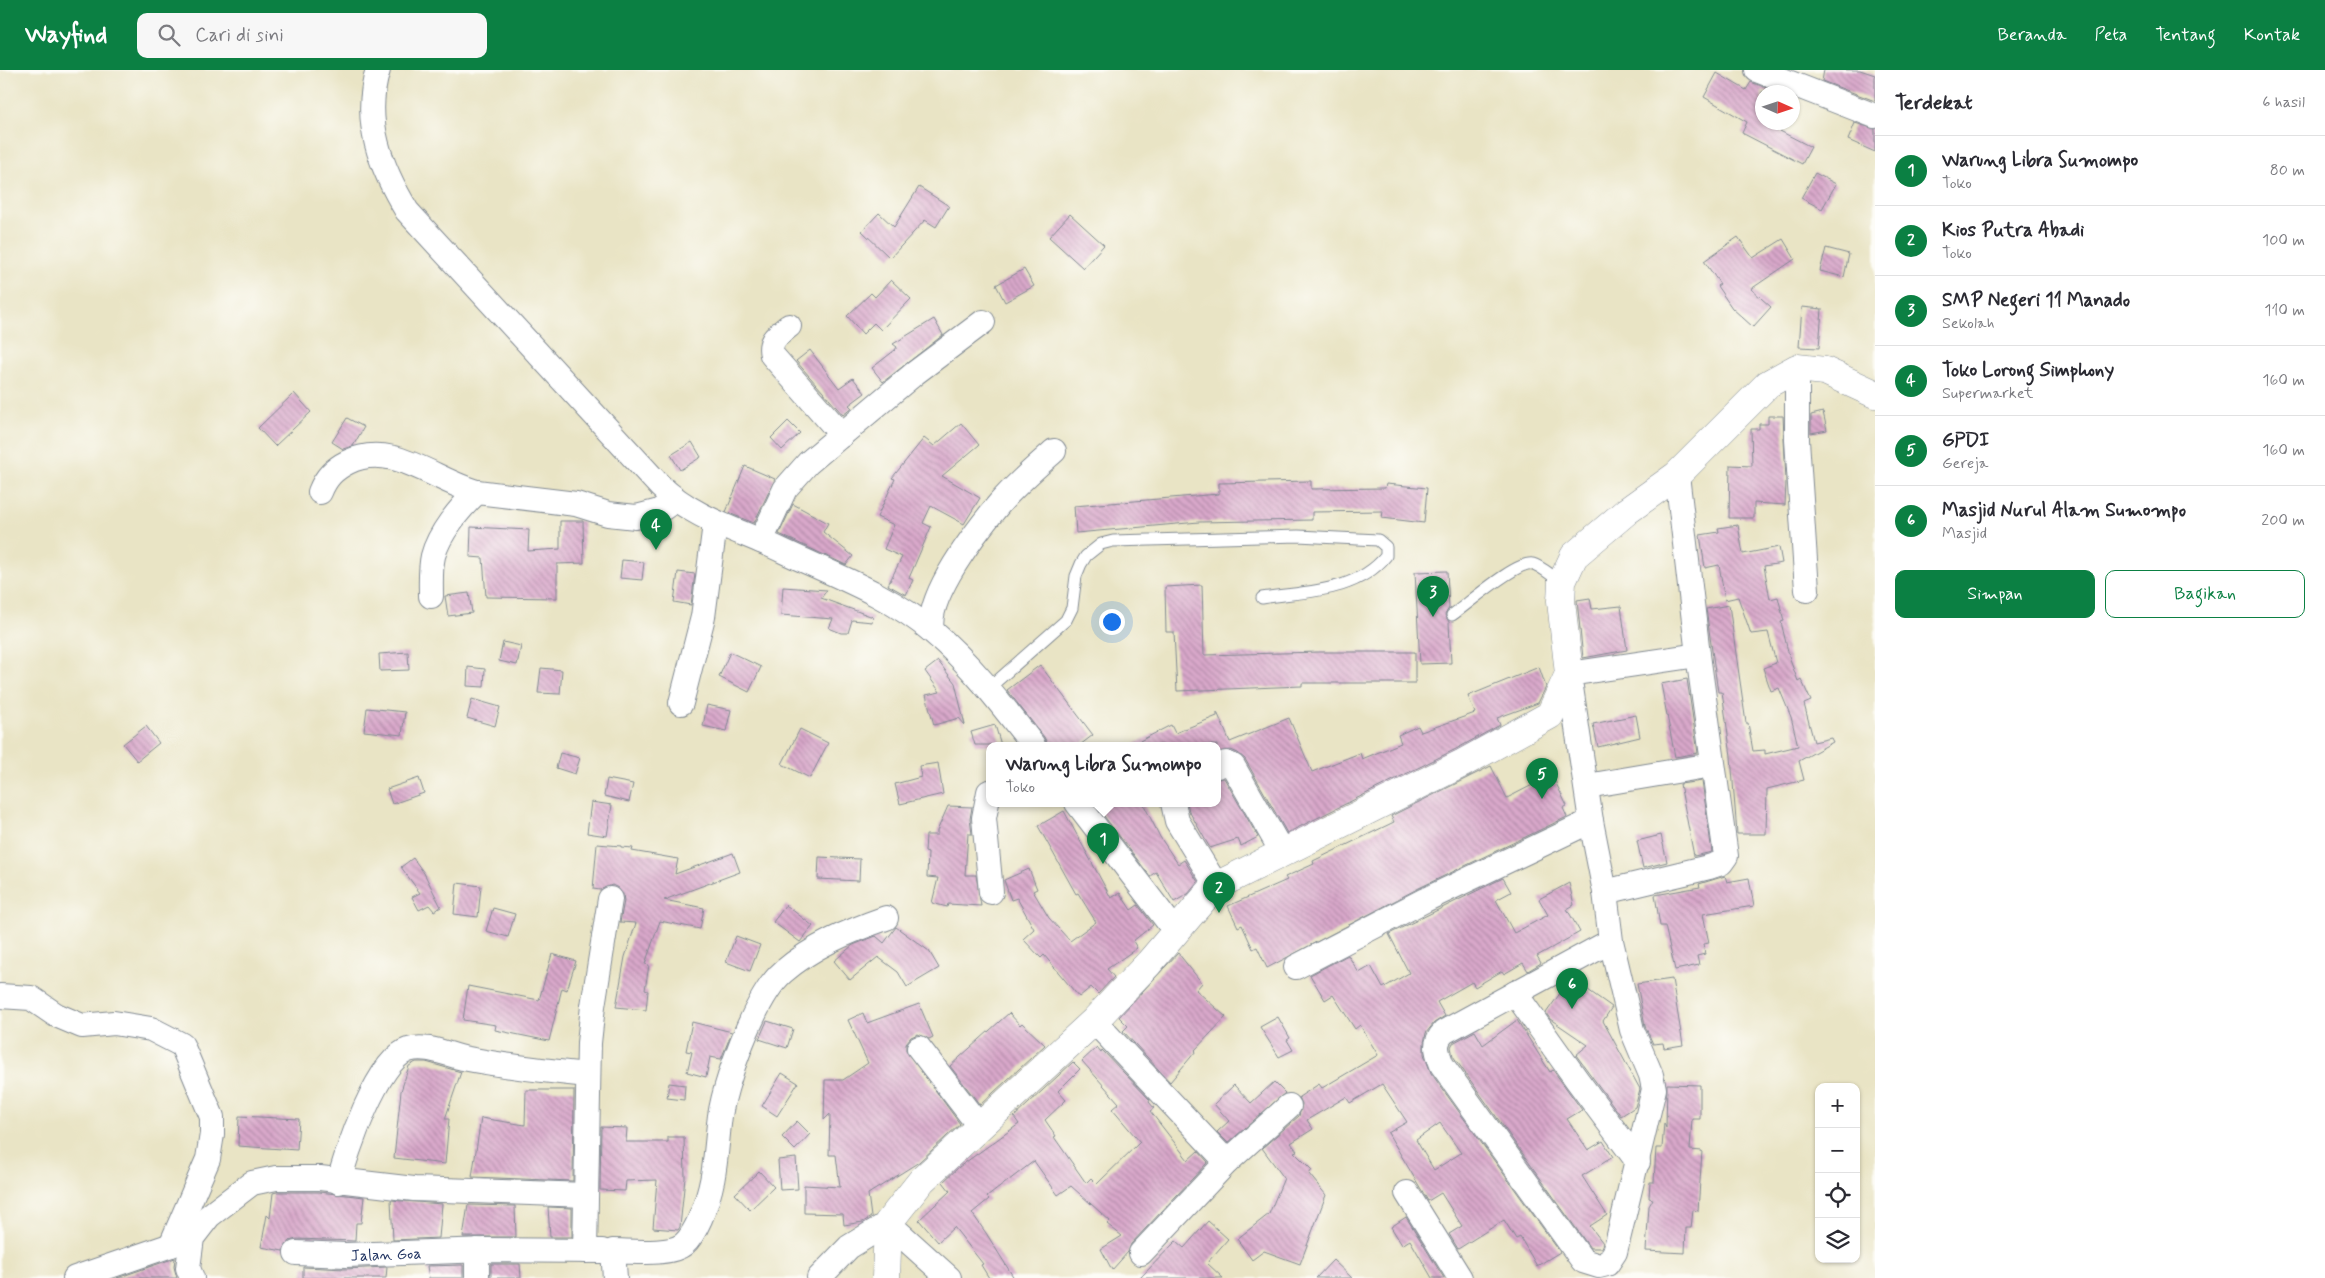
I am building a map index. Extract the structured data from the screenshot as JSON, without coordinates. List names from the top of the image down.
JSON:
{
  "streets": {
    "street": ["Jalan Goa"]
  },
  "north": "right",
  "page": {
    "header": "Wayfind",
    "search": "Cari di sini",
    "nav": [
      "Beranda",
      "Peta",
      "Tentang",
      "Kontak"
    ],
    "heading": ["Terdekat", "6 hasil"],
    "list": [
      {
        "mark": "1",
        "name": "Warung Libra Sumompo",
        "note": "Toko",
        "value": "80 m"
      },
      {
        "mark": "2",
        "name": "Kios Putra Abadi",
        "note": "Toko",
        "value": "100 m"
      },
      {
        "mark": "3",
        "name": "SMP Negeri 11 Manado",
        "note": "Sekolah",
        "value": "110 m"
      },
      {
        "mark": "4",
        "name": "Toko Lorong Simphony",
        "note": "Supermarket",
        "value": "160 m"
      },
      {
        "mark": "5",
        "name": "GPDI",
        "note": "Gereja",
        "value": "160 m"
      },
      {
        "mark": "6",
        "name": "Masjid Nurul Alam Sumompo",
        "note": "Masjid",
        "value": "200 m"
      }
    ],
    "pins": [
      "4",
      "3",
      "5",
      "1",
      "2",
      "6"
    ],
    "buttons": ["Simpan", "Bagikan"],
    "popup": ["Warung Libra Sumompo", "Toko"],
    "map_buttons": ["+", "−"]
  }
}
